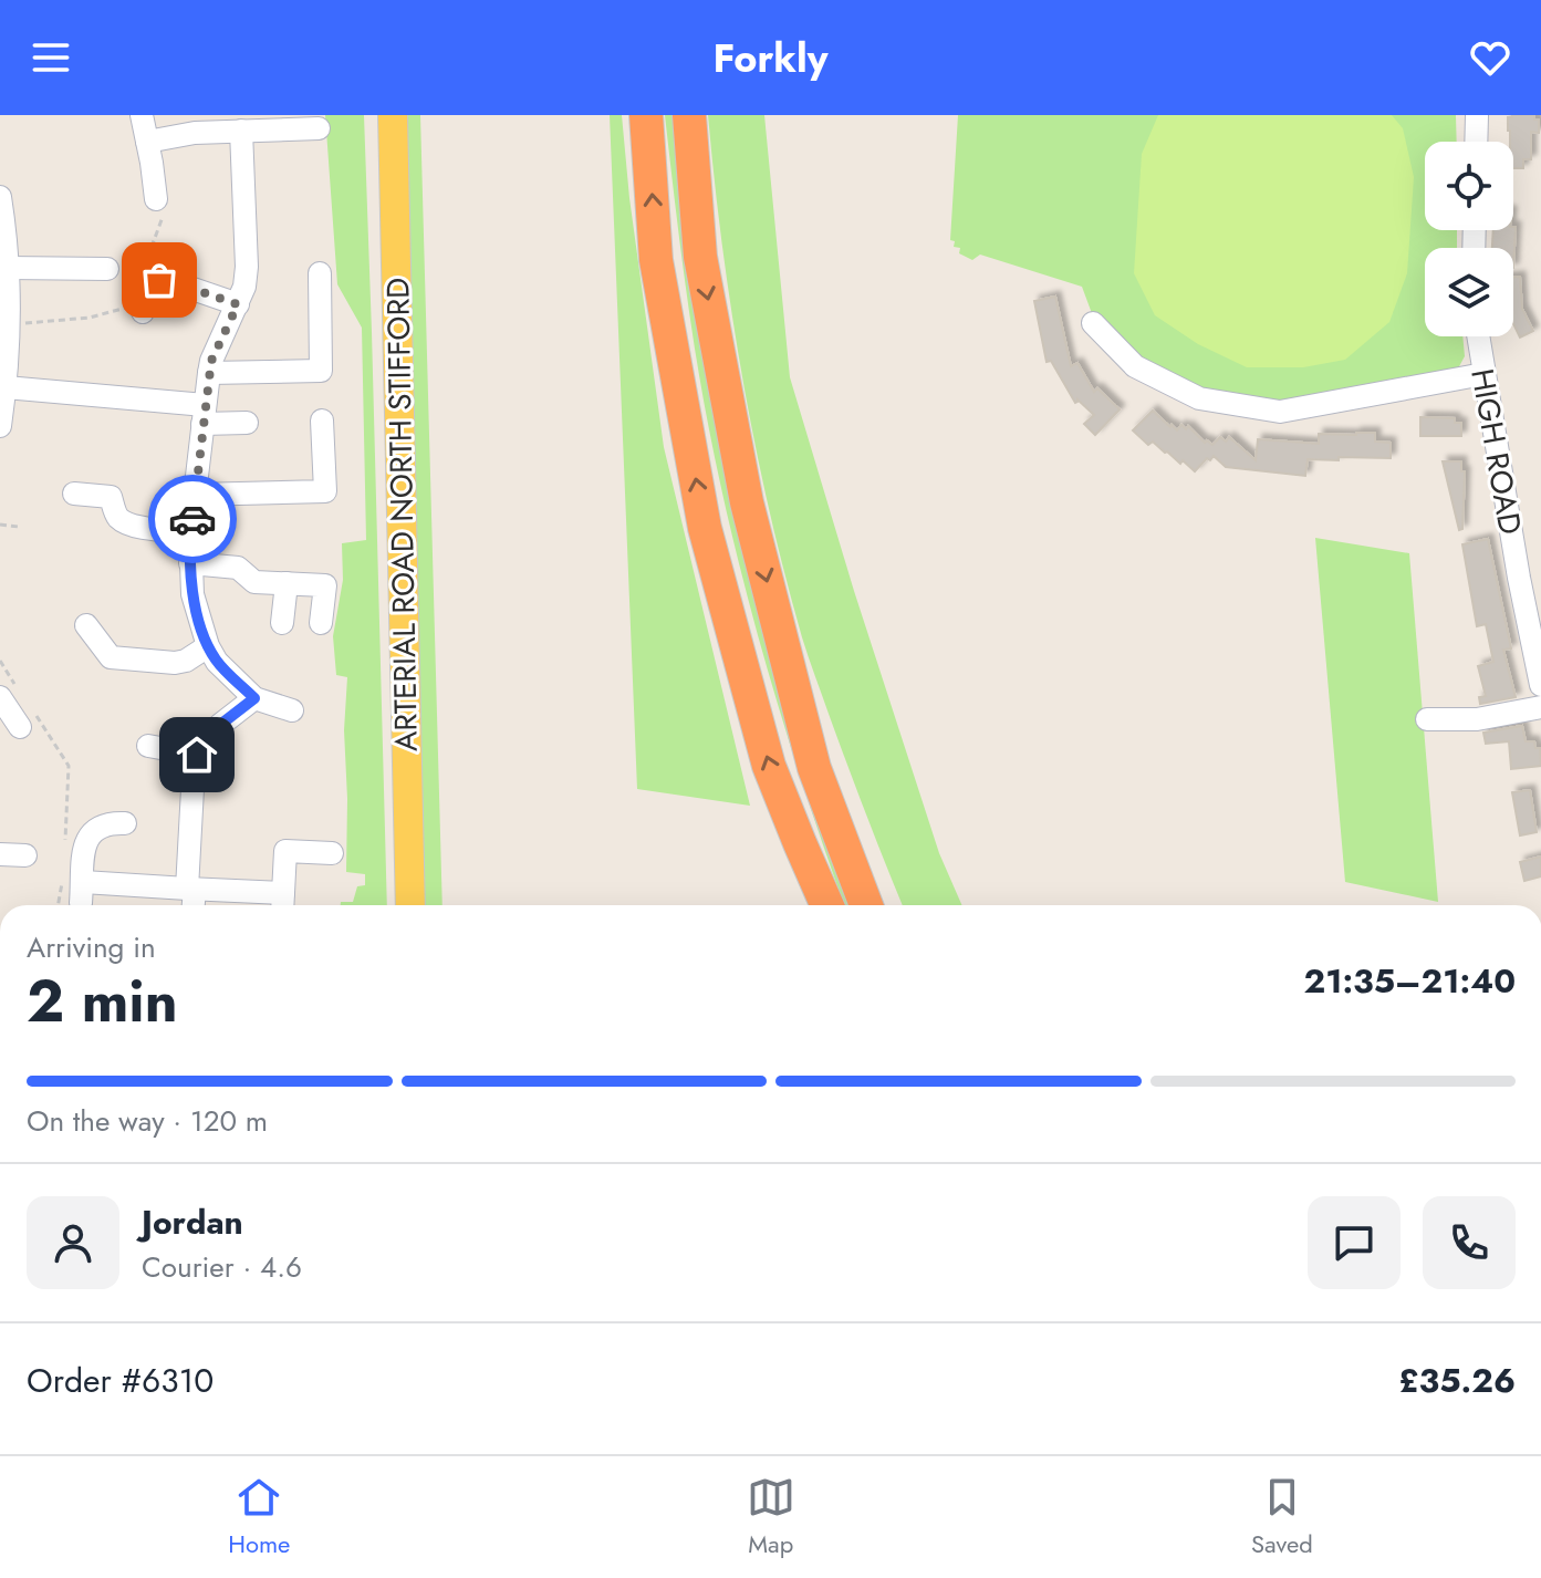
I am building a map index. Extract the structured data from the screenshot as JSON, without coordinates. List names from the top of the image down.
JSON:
{
  "streets": {
    "main road": ["ARTERIAL ROAD NORTH STIFFORD"],
    "street": ["HIGH ROAD"]
  },
  "page": {
    "header": "Forkly",
    "heading": ["2 min", "Arriving in", "21:35–21:40"],
    "panel": [
      "Jordan",
      "Courier · 4.6",
      "Order #6310",
      "£35.26"
    ],
    "bar": "On the way · 120 m",
    "tabs": ["Home", "Map", "Saved"]
  }
}
